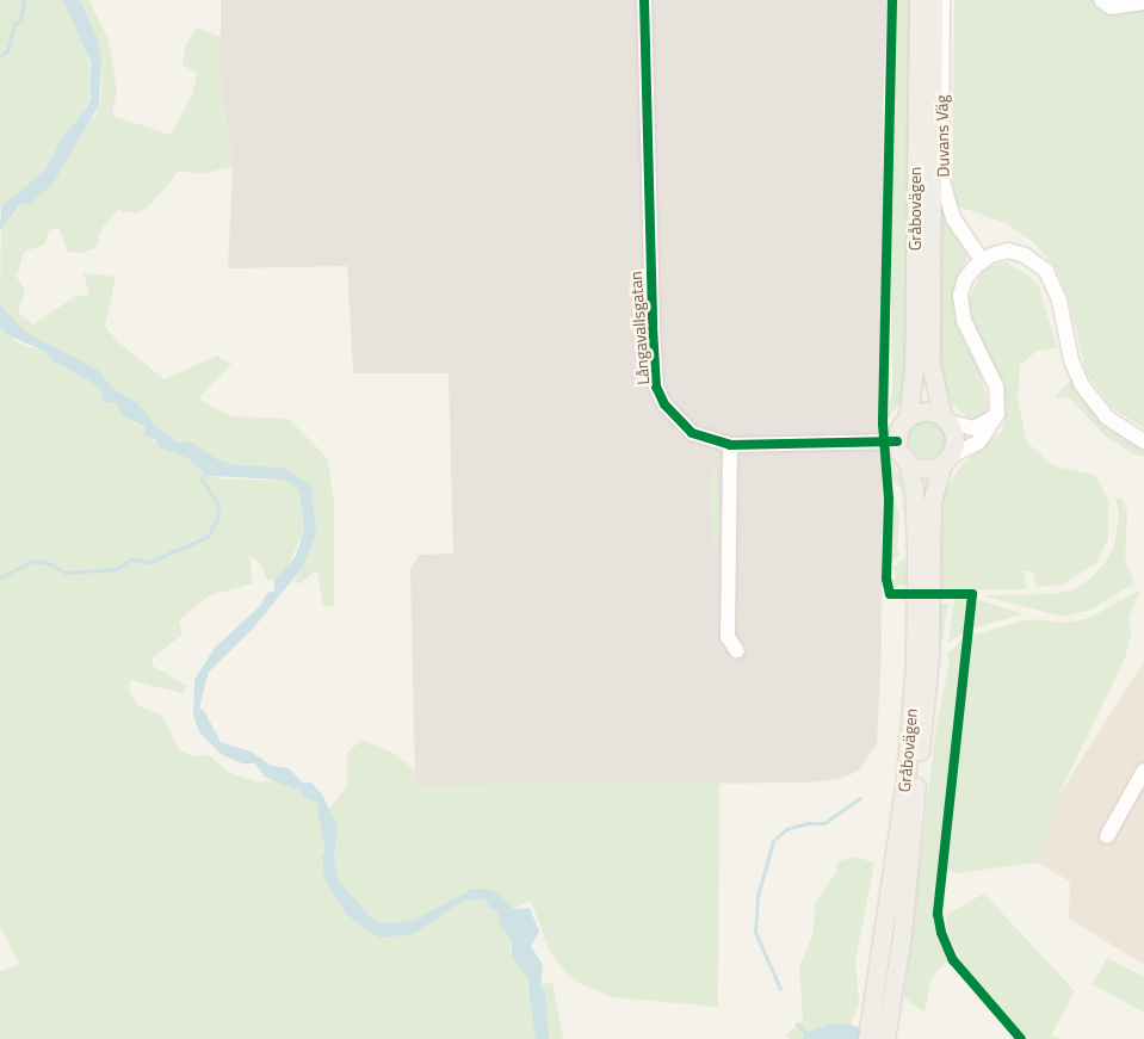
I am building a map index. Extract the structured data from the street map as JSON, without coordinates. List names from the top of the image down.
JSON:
{
  "streets": {
    "main road": ["Gråbovägen"],
    "street": ["Duvans Väg", "Långavallsgatan"]
  },
  "crossings": [
    ["Gråbovägen", "Långavallsgatan"]
  ]
}
